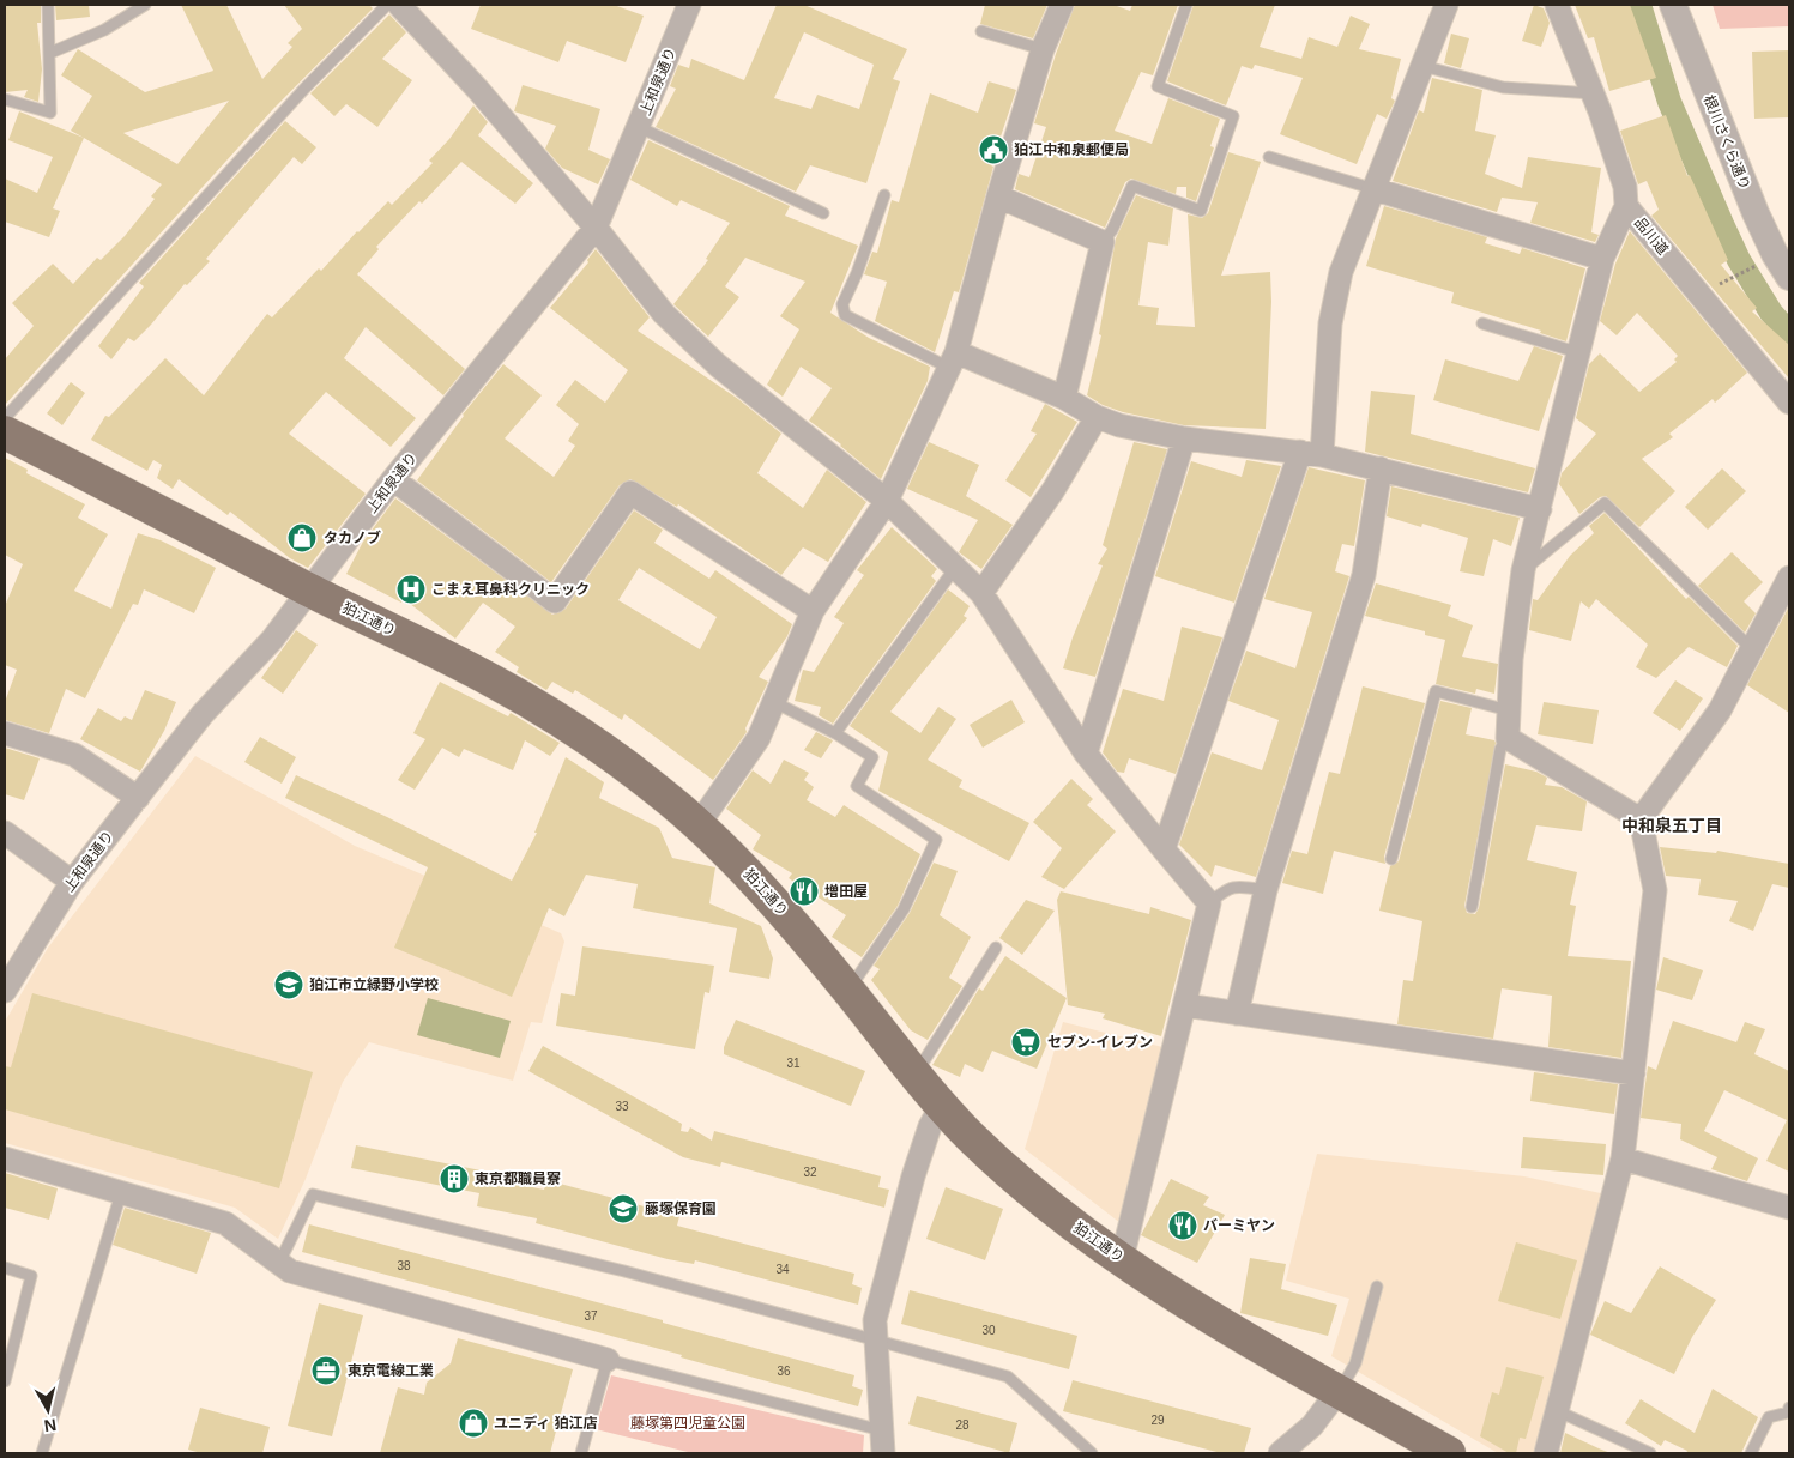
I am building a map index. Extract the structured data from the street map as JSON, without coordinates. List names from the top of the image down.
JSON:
{
  "streets": {
    "main road": ["狛江通り"],
    "street": ["上和泉通り", "根川さくら通り", "品川道"]
  },
  "crossings": [
    ["上和泉通り", "狛江通り"]
  ],
  "districts": ["中和泉五丁目"],
  "parks": ["藤塚第四児童公園"],
  "places": {
    "public building": ["狛江中和泉郵便局"],
    "shop": ["タカノブ", "ユニディ 狛江店"],
    "hospital": ["こまえ耳鼻科クリニック"],
    "restaurant": ["増田屋", "バーミヤン"],
    "school or university": ["狛江市立緑野小学校", "藤塚保育園"],
    "supermarket": ["セブン-イレブン"],
    "building": ["東京都職員寮"],
    "office": ["東京電線工業"]
  },
  "house_numbers": [
    "31",
    "33",
    "32",
    "38",
    "34",
    "37",
    "30",
    "36",
    "29",
    "28"
  ],
  "north": "bottom"
}
